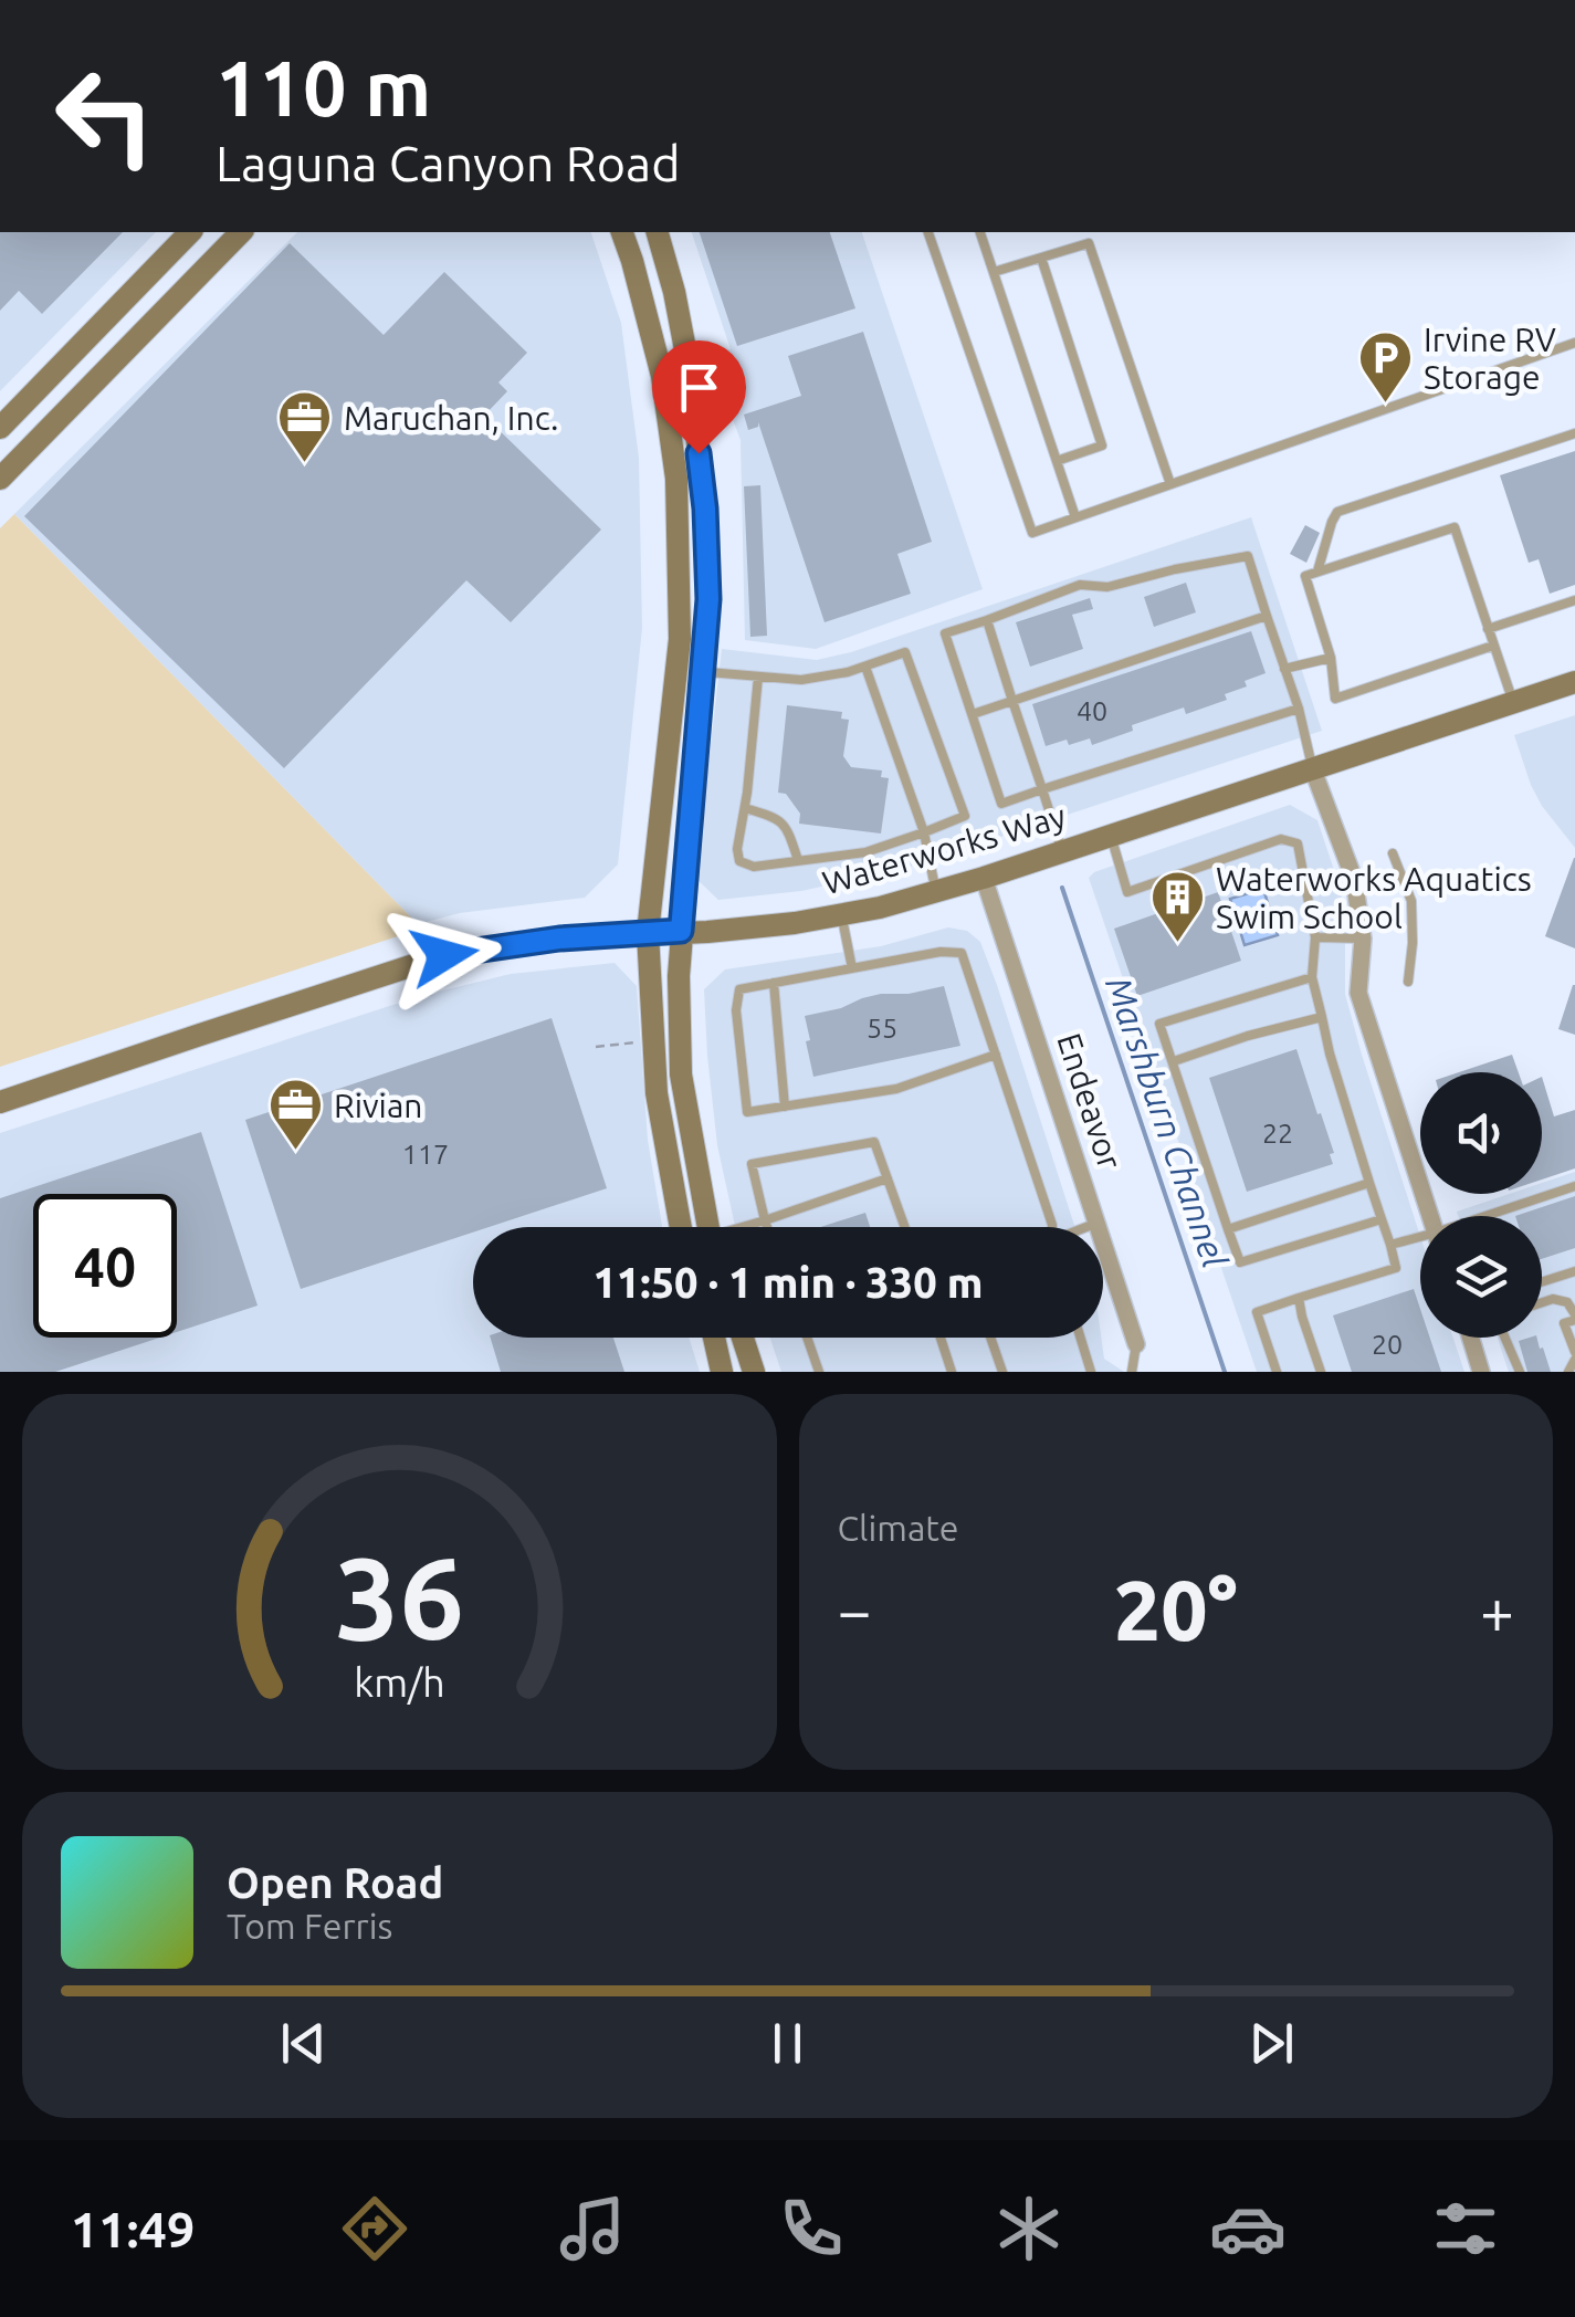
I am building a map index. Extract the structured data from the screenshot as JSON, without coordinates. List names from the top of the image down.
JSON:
{
  "streets": {
    "main road": ["Waterworks Way"],
    "street": ["Endeavor"]
  },
  "crossings": [
    ["Waterworks Way", "Endeavor"]
  ],
  "water": ["Marshburn Channel"],
  "places": {
    "parking": ["Irvine RV Storage"],
    "office": ["Maruchan, Inc.", "Rivian"],
    "building": ["Waterworks Aquatics Swim School"]
  },
  "house_numbers": [
    "40",
    "55",
    "22",
    "117",
    "20"
  ],
  "page": {
    "turn": ["110 m", "Laguna Canyon Road"],
    "limit": "40",
    "trip": "11:50 · 1 min · 330 m",
    "tile": "Climate",
    "heat": ["−", "20°", "+"],
    "song": ["Open Road", "Tom Ferris"],
    "tabs": "11:49",
    "gauge": ["36", "km/h"]
  }
}
